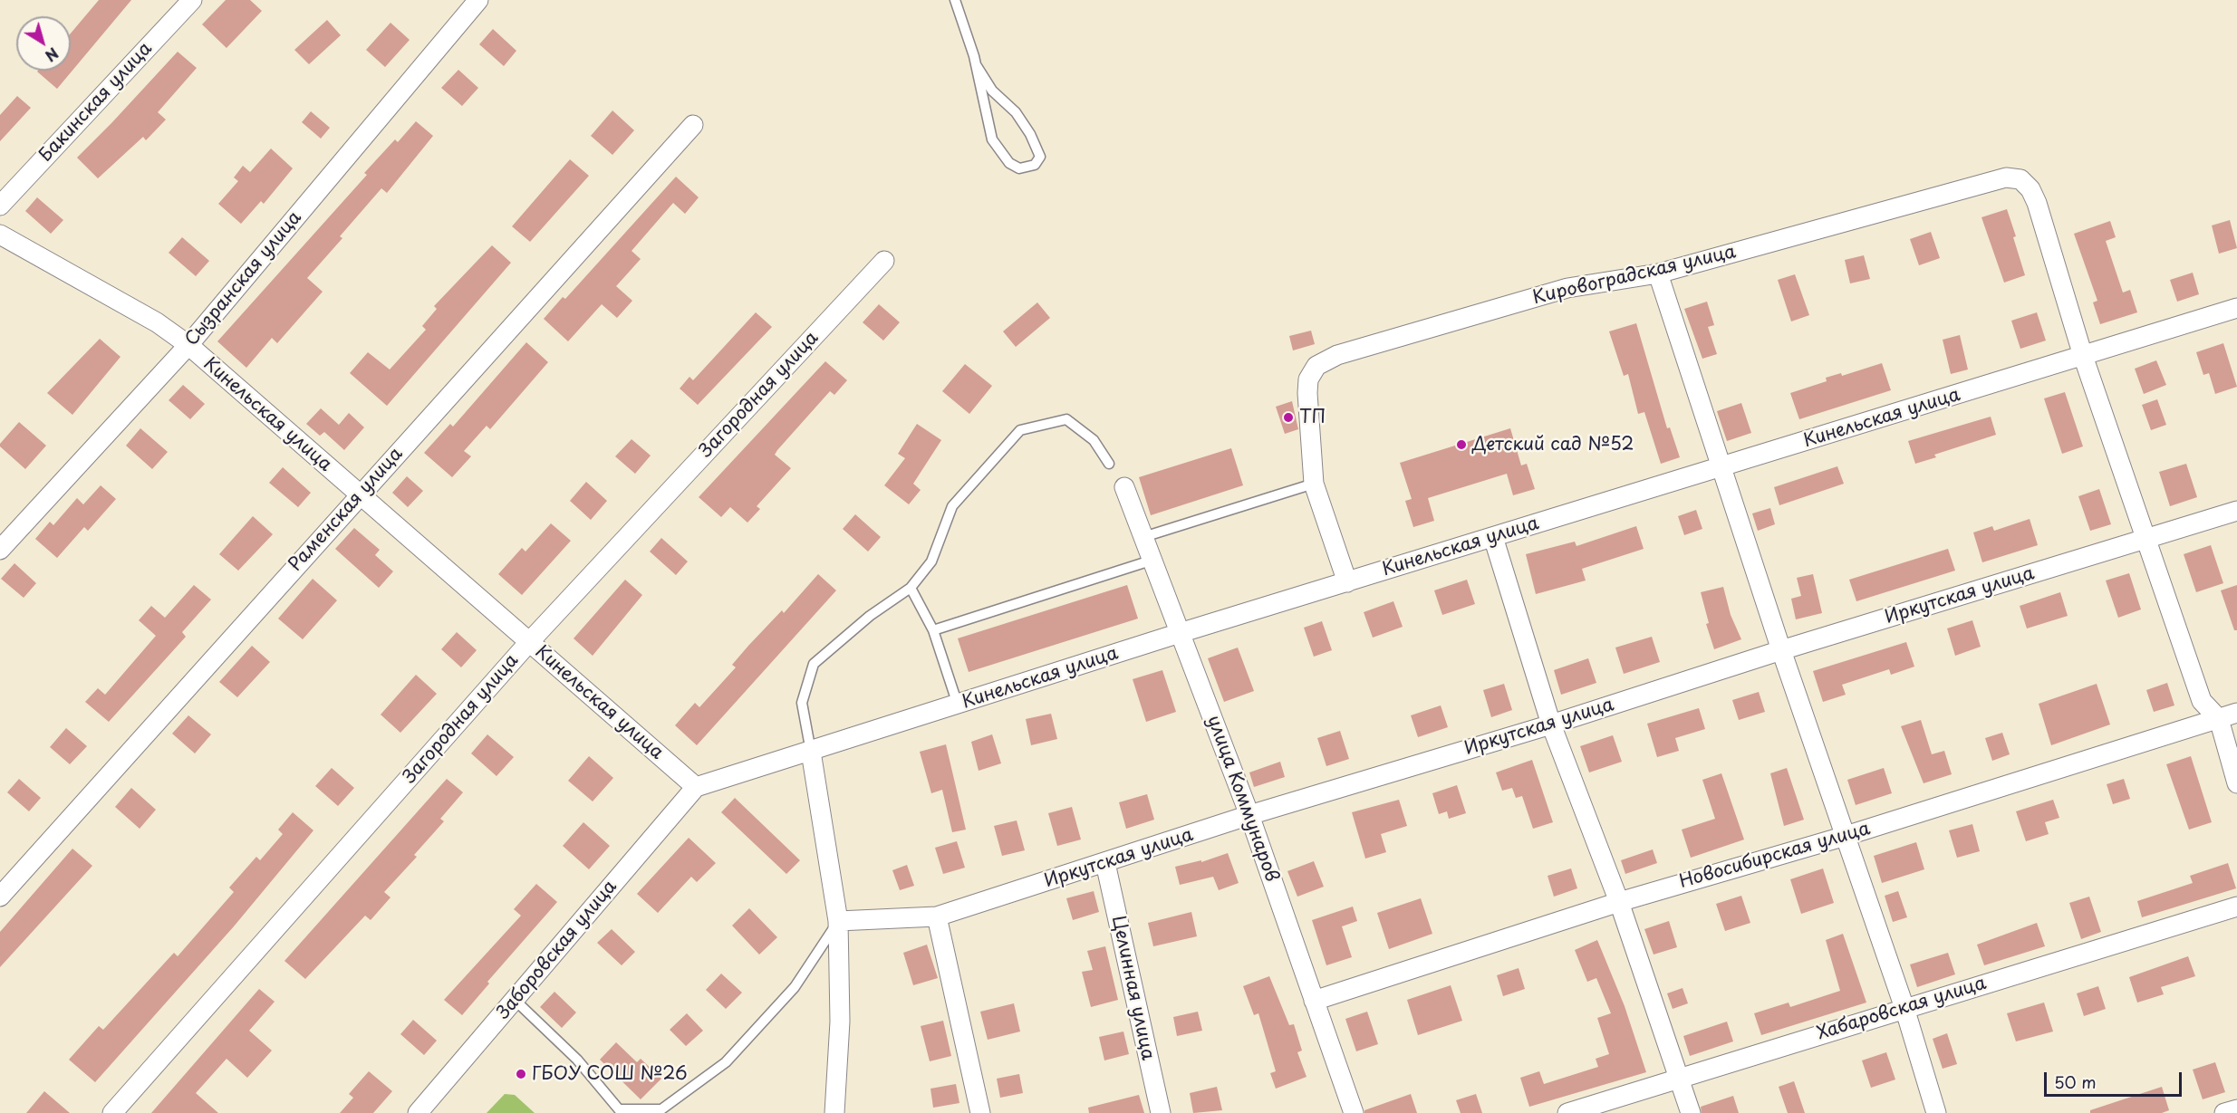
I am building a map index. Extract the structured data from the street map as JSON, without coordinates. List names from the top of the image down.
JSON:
{
  "streets": {
    "street": [
      "Бакинская улица",
      "Кировоградская улица",
      "Сызранская улица",
      "Загородная улица",
      "Кинельская улица",
      "Раменская улица",
      "Иркутская улица",
      "улица Коммунаров",
      "Новосибирская улица",
      "Заборовская улица",
      "Целинная улица",
      "Хабаровская улица"
    ]
  },
  "crossings": [
    ["Кировоградская улица", "Кинельская улица"],
    ["Кировоградская улица", "Иркутская улица"],
    ["Кировоградская улица", "Новосибирская улица"],
    ["Сызранская улица", "Кинельская улица"],
    ["Загородная улица", "Кинельская улица"],
    ["Кинельская улица", "Раменская улица"],
    ["Кинельская улица", "улица Коммунаров"],
    ["Кинельская улица", "Заборовская улица"],
    ["Иркутская улица", "улица Коммунаров"],
    ["Иркутская улица", "Целинная улица"],
    ["улица Коммунаров", "Новосибирская улица"]
  ],
  "places": ["ТП", "Детский сад №52", "ГБОУ СОШ №26"],
  "scale_bar": "50 m",
  "north": "bottom right"
}
